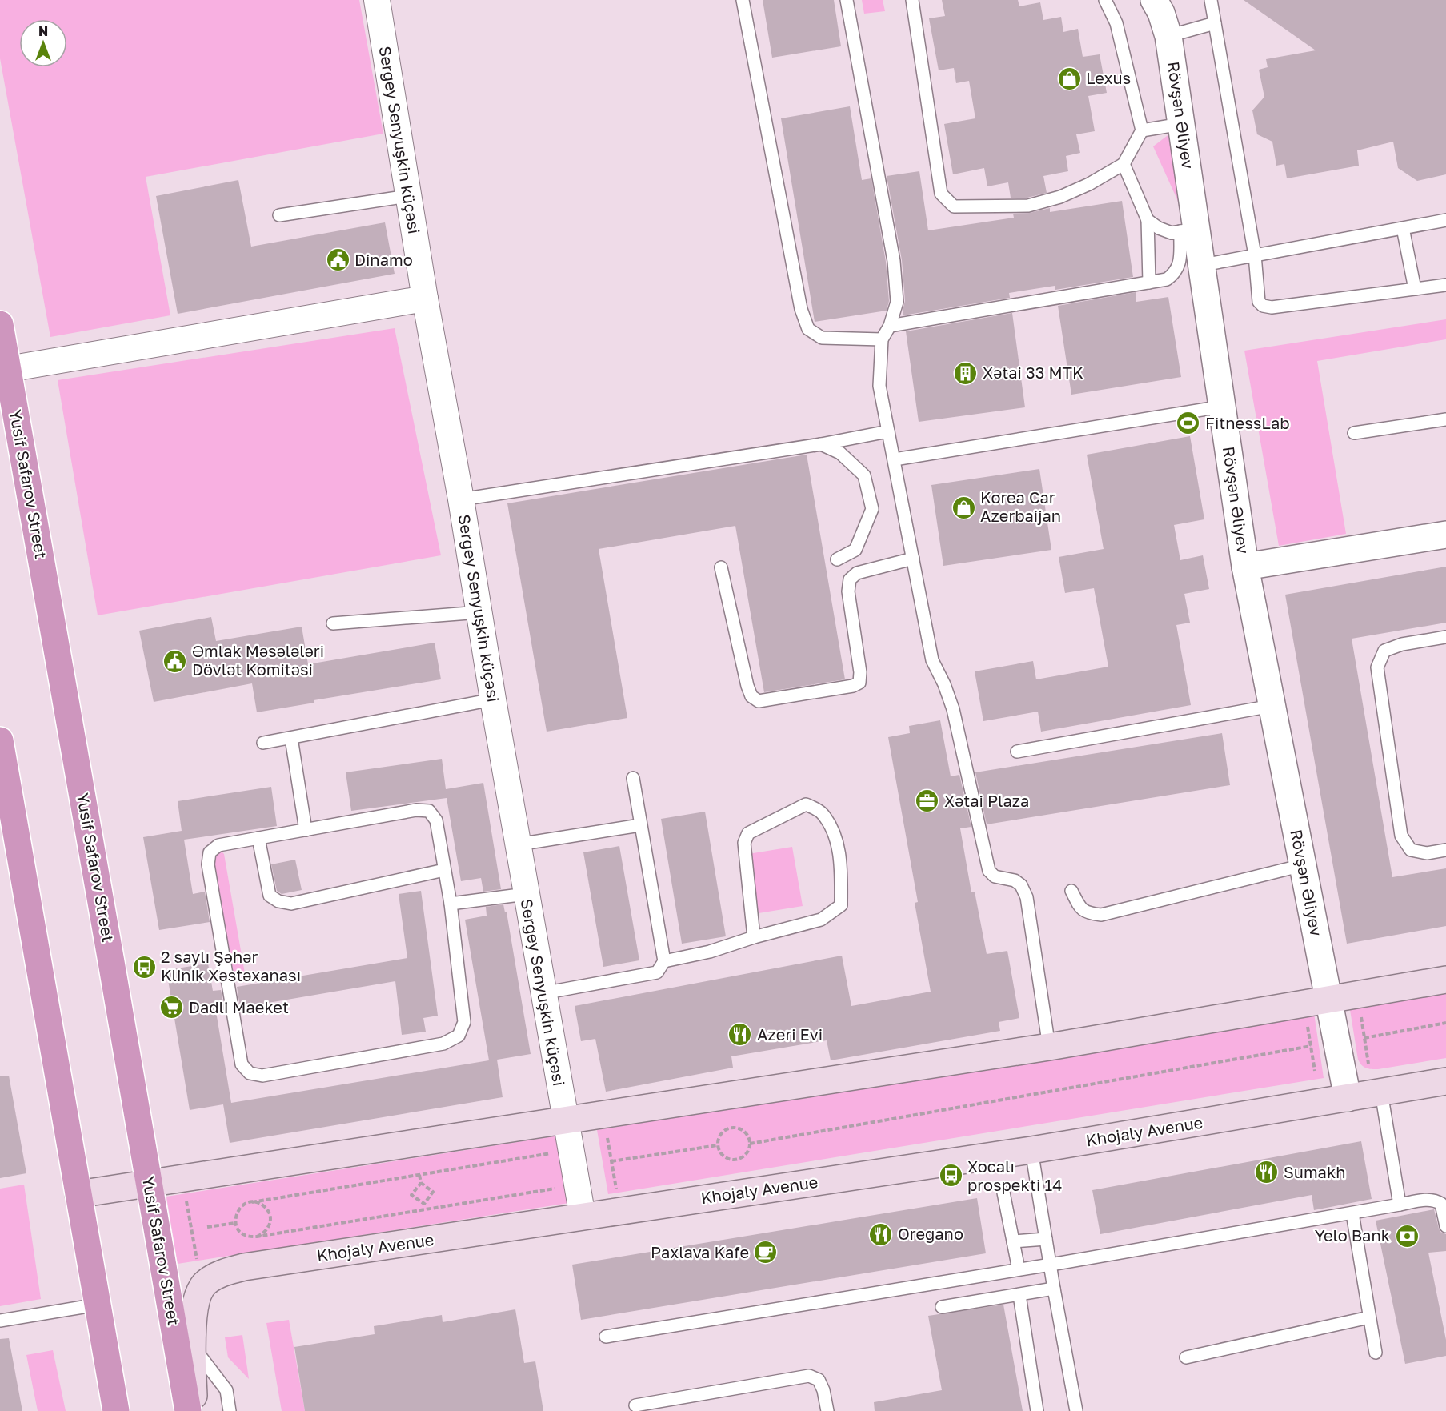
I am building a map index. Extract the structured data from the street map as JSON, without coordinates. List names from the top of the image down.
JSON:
{
  "streets": {
    "highway": ["Yusif Safarov Street"],
    "main road": ["Khojaly Avenue"],
    "street": ["Rövşən Əliyev", "Sergey Senyuşkin küçəsi"]
  },
  "crossings": [
    ["Rövşən Əliyev", "Khojaly Avenue"],
    ["Sergey Senyuşkin küçəsi", "Khojaly Avenue"]
  ],
  "places": {
    "shop": ["Lexus", "Korea Car Azerbaijan"],
    "public building": ["Dinamo", "Əmlak Məsələləri Dövlət Komitəsi"],
    "building": ["Xətai 33 MTK"],
    "sports": ["FitnessLab"],
    "office": ["Xətai Plaza"],
    "bus stop": ["2 saylı Şəhər Klinik Xəstəxanası", "Xocalı prospekti 14"],
    "supermarket": ["Dadli Maeket"],
    "restaurant": ["Azeri Evi", "Sumakh", "Oregano"],
    "bank": ["Yelo Bank"],
    "cafe": ["Paxlava Kafe"]
  },
  "north": "top"
}
